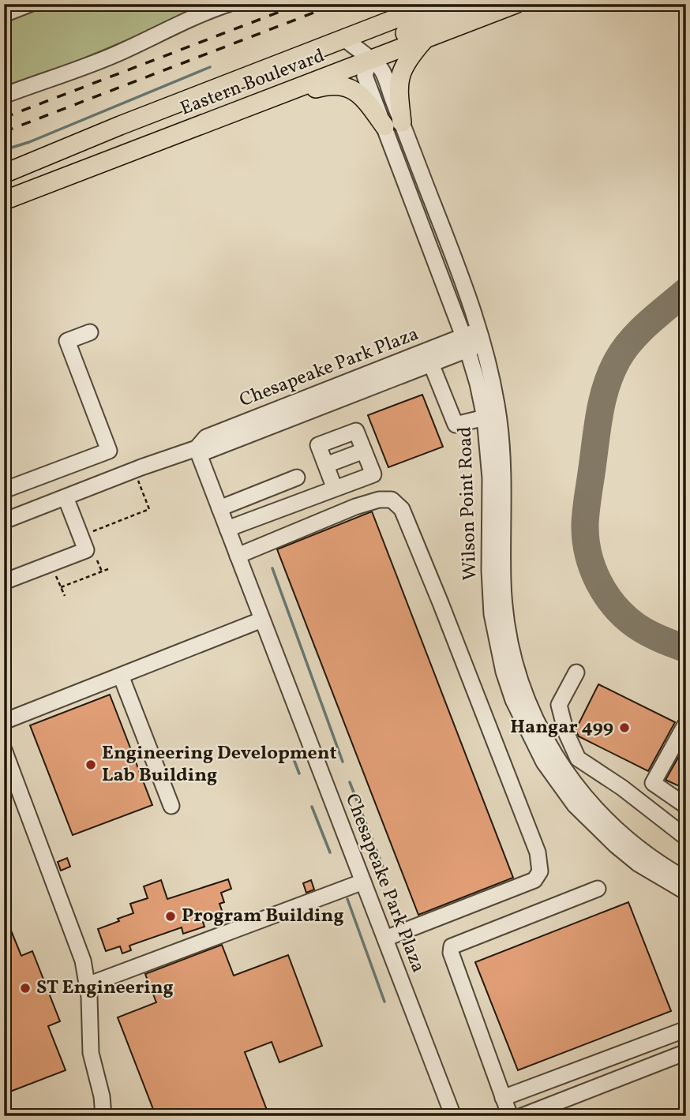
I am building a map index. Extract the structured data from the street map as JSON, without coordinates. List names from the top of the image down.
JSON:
{
  "streets": {
    "main road": ["Eastern Boulevard"],
    "street": ["Chesapeake Park Plaza", "Wilson Point Road"]
  },
  "crossings": [
    ["Eastern Boulevard", "Wilson Point Road"],
    ["Chesapeake Park Plaza", "Wilson Point Road"]
  ],
  "places": [
    "Hangar 499",
    "Engineering Development Lab Building",
    "Program Building",
    "ST Engineering"
  ]
}
